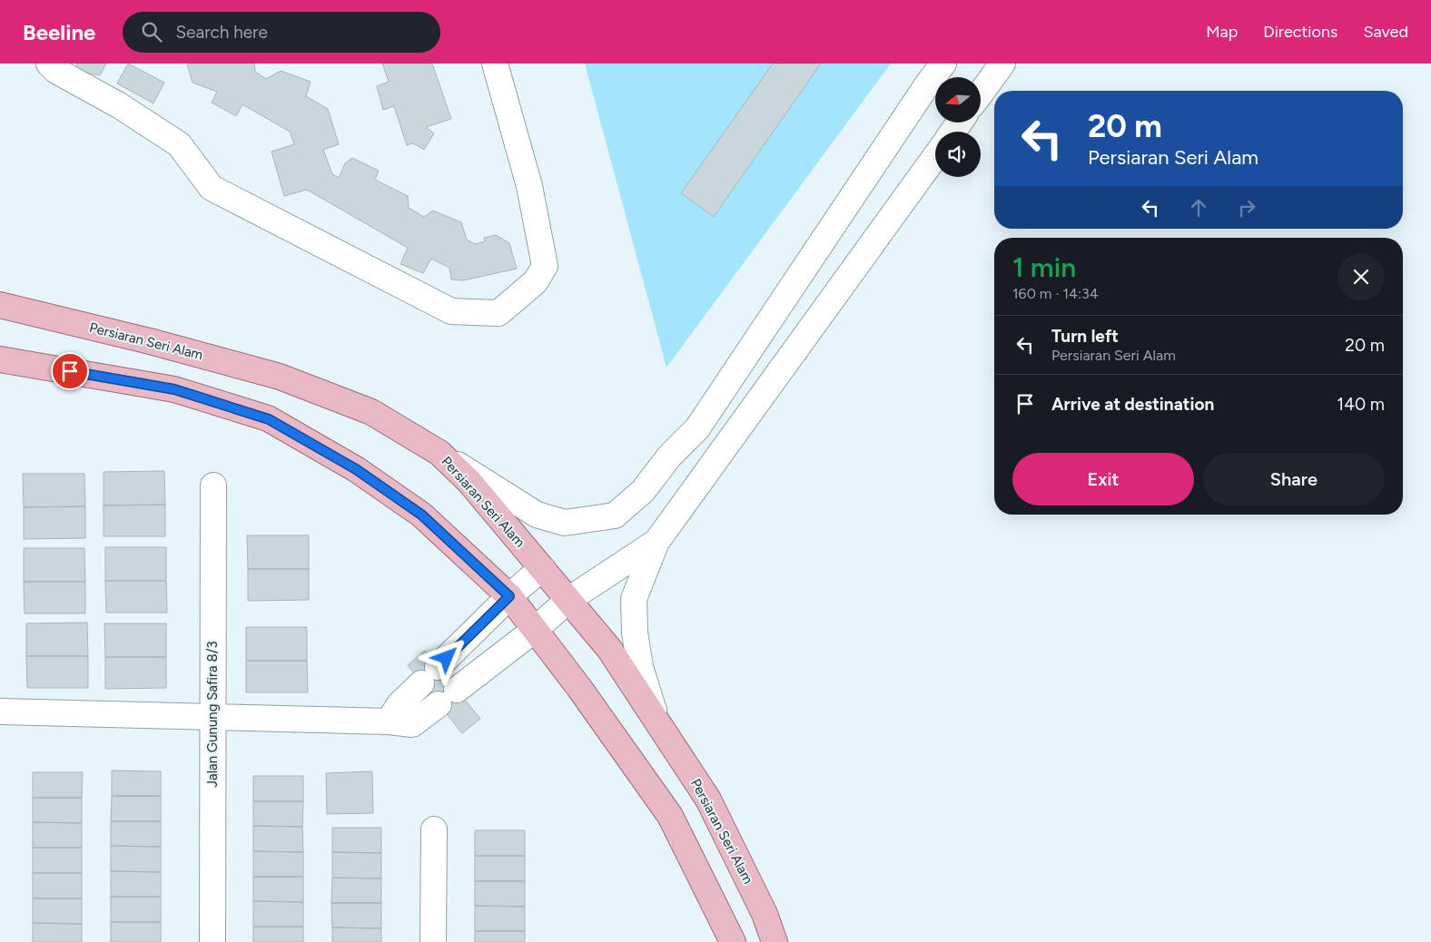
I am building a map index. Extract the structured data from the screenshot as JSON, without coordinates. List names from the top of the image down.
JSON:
{
  "streets": {
    "main road": ["Persiaran Seri Alam"],
    "street": ["Jalan Gunung Safira 8/3"]
  },
  "north": "left",
  "page": {
    "header": "Beeline",
    "search": "Search here",
    "nav": ["Map", "Directions", "Saved"],
    "turn": ["20 m", "Persiaran Seri Alam"],
    "heading": ["1 min", "160 m · 14:34"],
    "list": [
      {
        "name": "Turn left",
        "note": "Persiaran Seri Alam",
        "value": "20 m"
      },
      {
        "name": "Arrive at destination",
        "value": "140 m"
      }
    ],
    "buttons": ["Exit", "Share"]
  }
}
